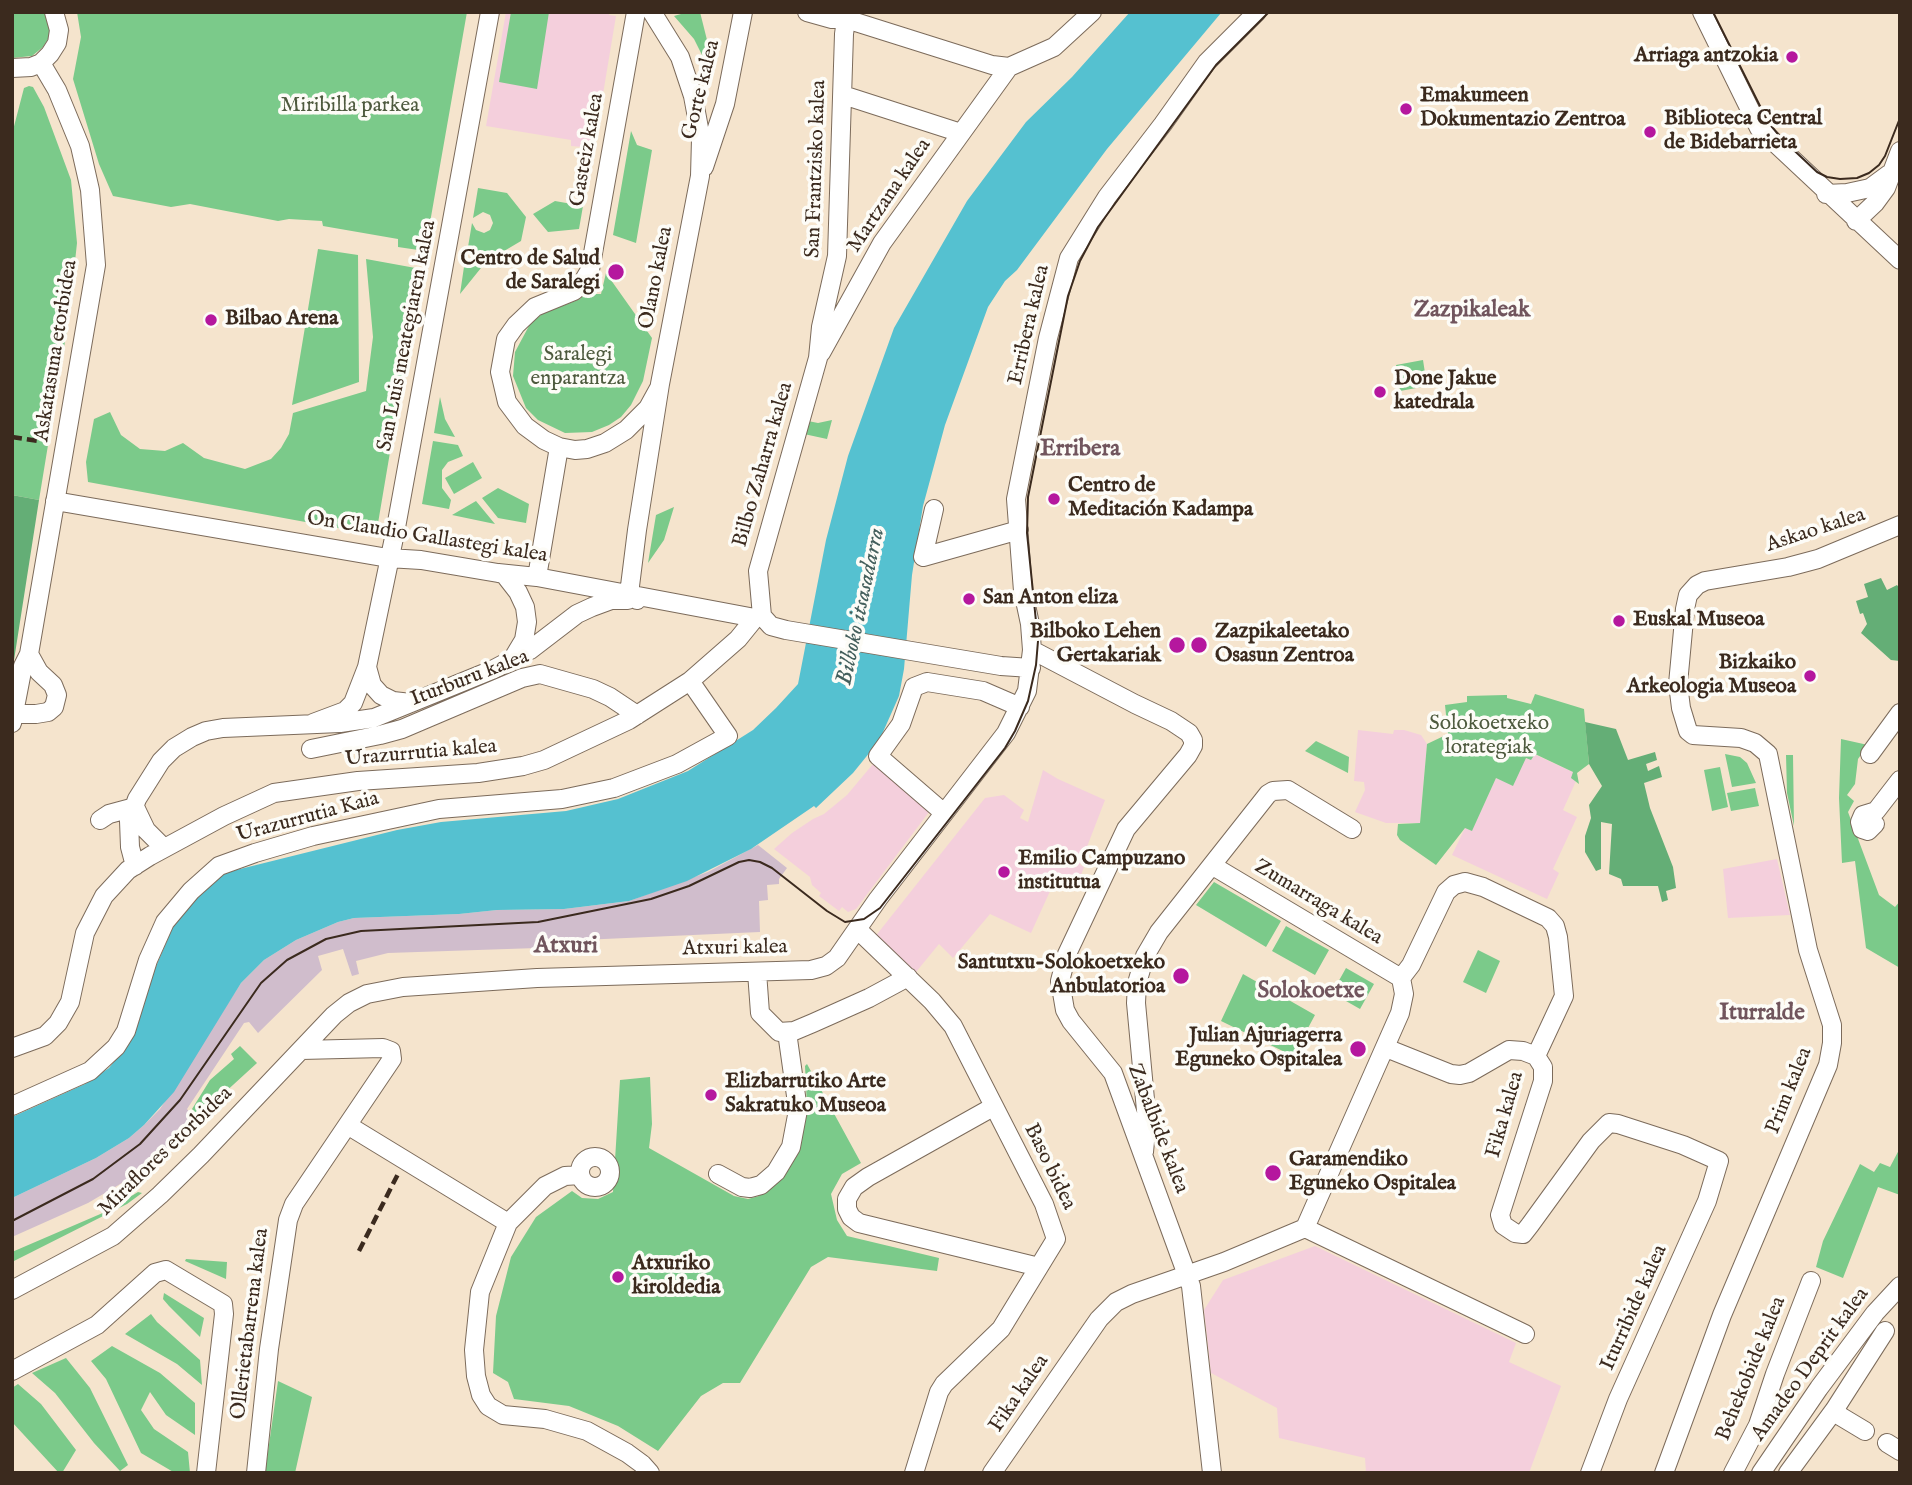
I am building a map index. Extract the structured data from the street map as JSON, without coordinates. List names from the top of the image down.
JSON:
{
  "streets": {
    "street": [
      "Gorte kalea",
      "Gasteiz kalea",
      "San Frantzisko kalea",
      "Martzana kalea",
      "Olano kalea",
      "Erribera kalea",
      "San Luis meategiaren kalea",
      "Askatasuna etorbidea",
      "Bilbo Zaharra kalea",
      "Askao kalea",
      "On Claudio Gallastegi kalea",
      "Iturburu kalea",
      "Urazurrutia kalea",
      "Urazurrutia Kaia",
      "Zumarraga kalea",
      "Atxuri kalea",
      "Prim kalea",
      "Fika kalea",
      "Zabalbide kalea",
      "Miraflores etorbidea",
      "Baso bidea",
      "Iturribide kalea",
      "Ollerietabarrena kalea",
      "Amadeo Deprit kalea",
      "Behekobide kalea"
    ]
  },
  "crossings": [
    ["Gorte kalea", "Olano kalea"],
    ["San Frantzisko kalea", "Bilbo Zaharra kalea"],
    ["Martzana kalea", "Bilbo Zaharra kalea"],
    ["Olano kalea", "On Claudio Gallastegi kalea"],
    ["Erribera kalea", "On Claudio Gallastegi kalea"],
    ["Erribera kalea", "Atxuri kalea"],
    ["Erribera kalea", "Zabalbide kalea"],
    ["San Luis meategiaren kalea", "On Claudio Gallastegi kalea"],
    ["Askatasuna etorbidea", "On Claudio Gallastegi kalea"],
    ["Bilbo Zaharra kalea", "On Claudio Gallastegi kalea"],
    ["Bilbo Zaharra kalea", "Urazurrutia kalea"],
    ["Askao kalea", "Prim kalea"],
    ["On Claudio Gallastegi kalea", "Urazurrutia kalea"],
    ["On Claudio Gallastegi kalea", "Atxuri kalea"],
    ["On Claudio Gallastegi kalea", "Zabalbide kalea"],
    ["Iturburu kalea", "Urazurrutia kalea"],
    ["Urazurrutia kalea", "Urazurrutia Kaia"],
    ["Atxuri kalea", "Zabalbide kalea"],
    ["Atxuri kalea", "Miraflores etorbidea"],
    ["Atxuri kalea", "Baso bidea"],
    ["Atxuri kalea", "Ollerietabarrena kalea"],
    ["Fika kalea", "Zabalbide kalea"],
    ["Fika kalea", "Iturribide kalea"],
    ["Miraflores etorbidea", "Ollerietabarrena kalea"]
  ],
  "districts": [
    "Zazpikaleak",
    "Erribera",
    "Atxuri",
    "Solokoetxe",
    "Iturralde"
  ],
  "water": ["Bilboko itsasadarra"],
  "parks": ["Miribilla parkea", "Saralegi enparantza", "Solokoetxeko lorategiak"],
  "places": [
    "Arriaga antzokia",
    "Emakumeen Dokumentazio Zentroa",
    "Biblioteca Central de Bidebarrieta",
    "Centro de Salud de Saralegi",
    "Bilbao Arena",
    "Done Jakue katedrala",
    "Centro de Meditación Kadampa",
    "San Anton eliza",
    "Euskal Museoa",
    "Bilboko Lehen Gertakariak",
    "Zazpikaleetako Osasun Zentroa",
    "Bizkaiko Arkeologia Museoa",
    "Emilio Campuzano institutua",
    "Santutxu-Solokoetxeko Anbulatorioa",
    "Julian Ajuriagerra Eguneko Ospitalea",
    "Elizbarrutiko Arte Sakratuko Museoa",
    "Garamendiko Eguneko Ospitalea",
    "Atxuriko kiroldedia"
  ]
}
